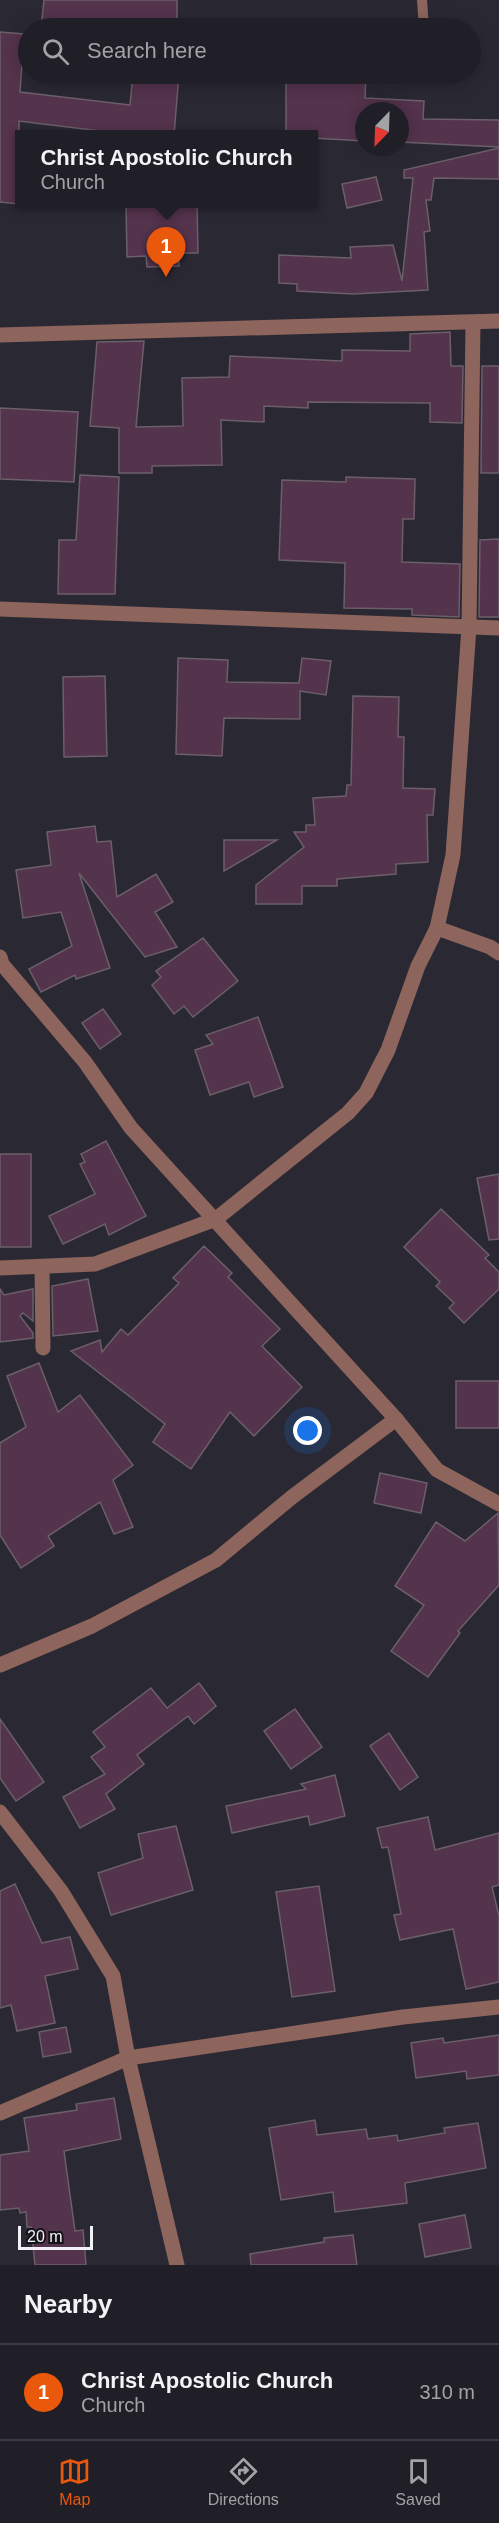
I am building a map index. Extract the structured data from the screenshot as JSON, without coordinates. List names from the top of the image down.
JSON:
{
  "scale_bar": "20 m",
  "north": "bottom left",
  "page": {
    "search": "Search here",
    "popup": ["Christ Apostolic Church", "Church"],
    "pins": "1",
    "scale": "20 m",
    "heading": "Nearby",
    "list": [
      {
        "mark": "1",
        "name": "Christ Apostolic Church",
        "note": "Church",
        "value": "310 m"
      }
    ],
    "nav": ["Map", "Directions", "Saved"]
  }
}
